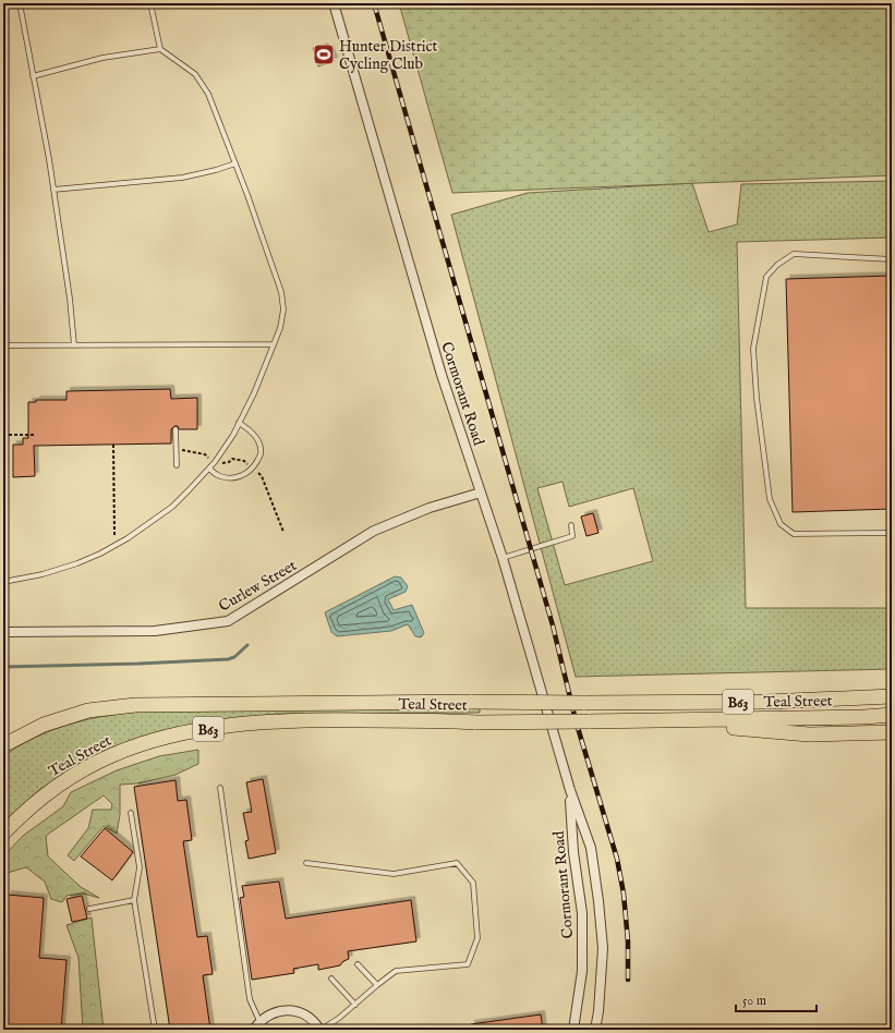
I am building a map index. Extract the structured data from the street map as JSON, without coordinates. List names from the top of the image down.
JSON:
{
  "streets": {
    "main road": ["Teal Street", "B63"],
    "street": ["Cormorant Road", "Curlew Street"]
  },
  "crossings": [
    ["Cormorant Road", "Curlew Street"]
  ],
  "places": {
    "sports": ["Hunter District Cycling Club"]
  },
  "scale_bar": "50 m"
}
